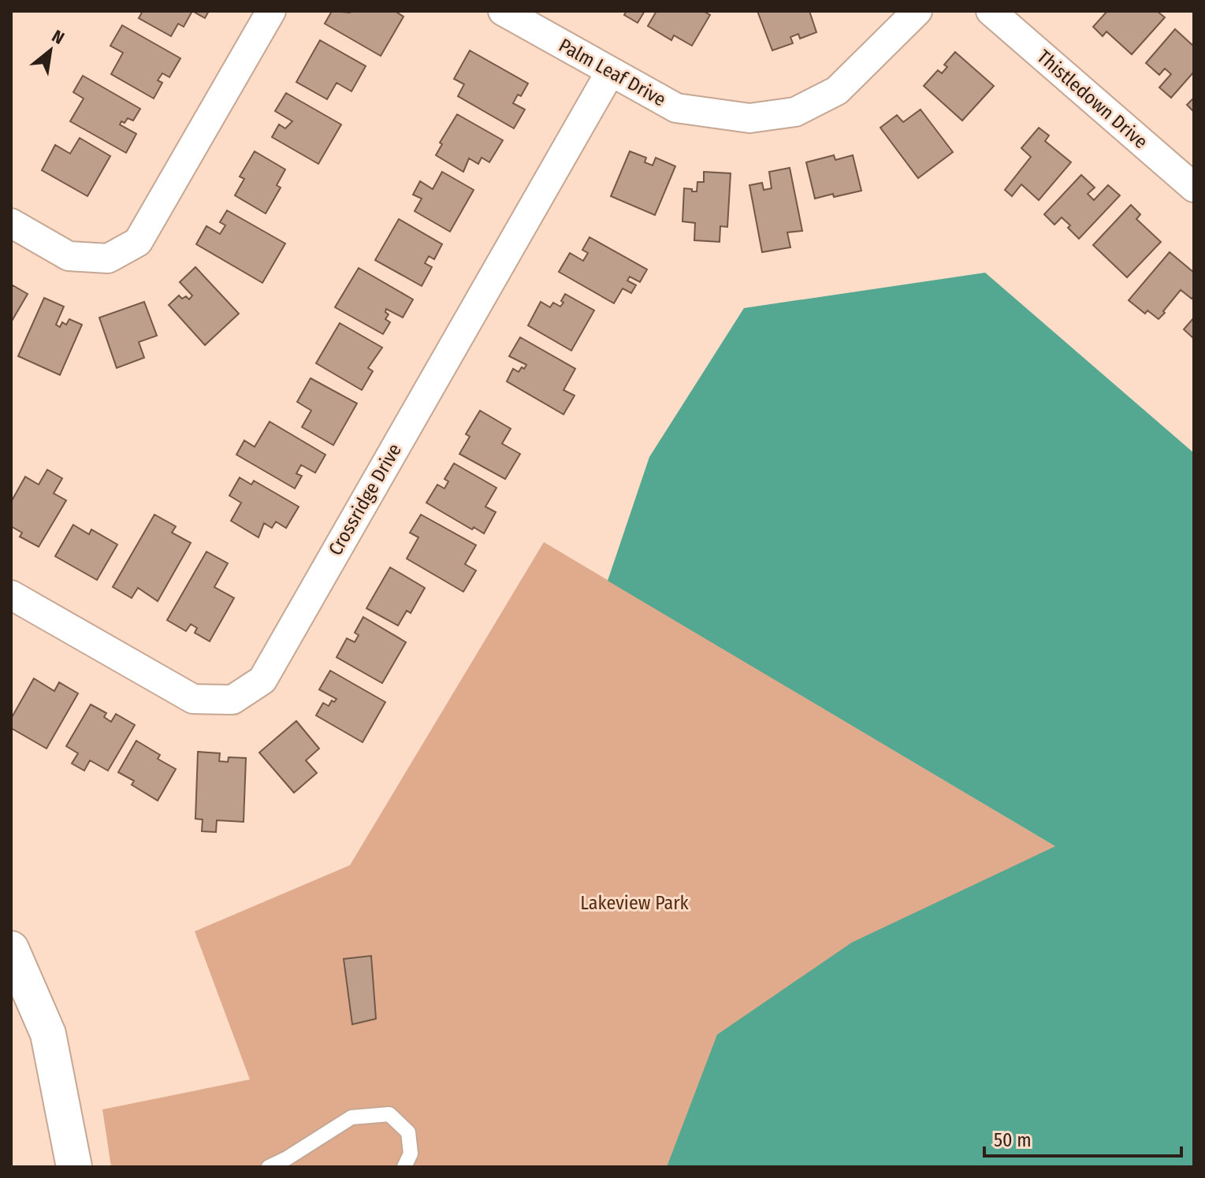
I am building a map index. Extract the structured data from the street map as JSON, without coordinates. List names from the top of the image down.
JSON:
{
  "streets": {
    "street": ["Palm Leaf Drive", "Thistledown Drive", "Crossridge Drive"]
  },
  "crossings": [
    ["Palm Leaf Drive", "Crossridge Drive"]
  ],
  "parks": ["Lakeview Park"],
  "scale_bar": "50 m",
  "north": "top right"
}
